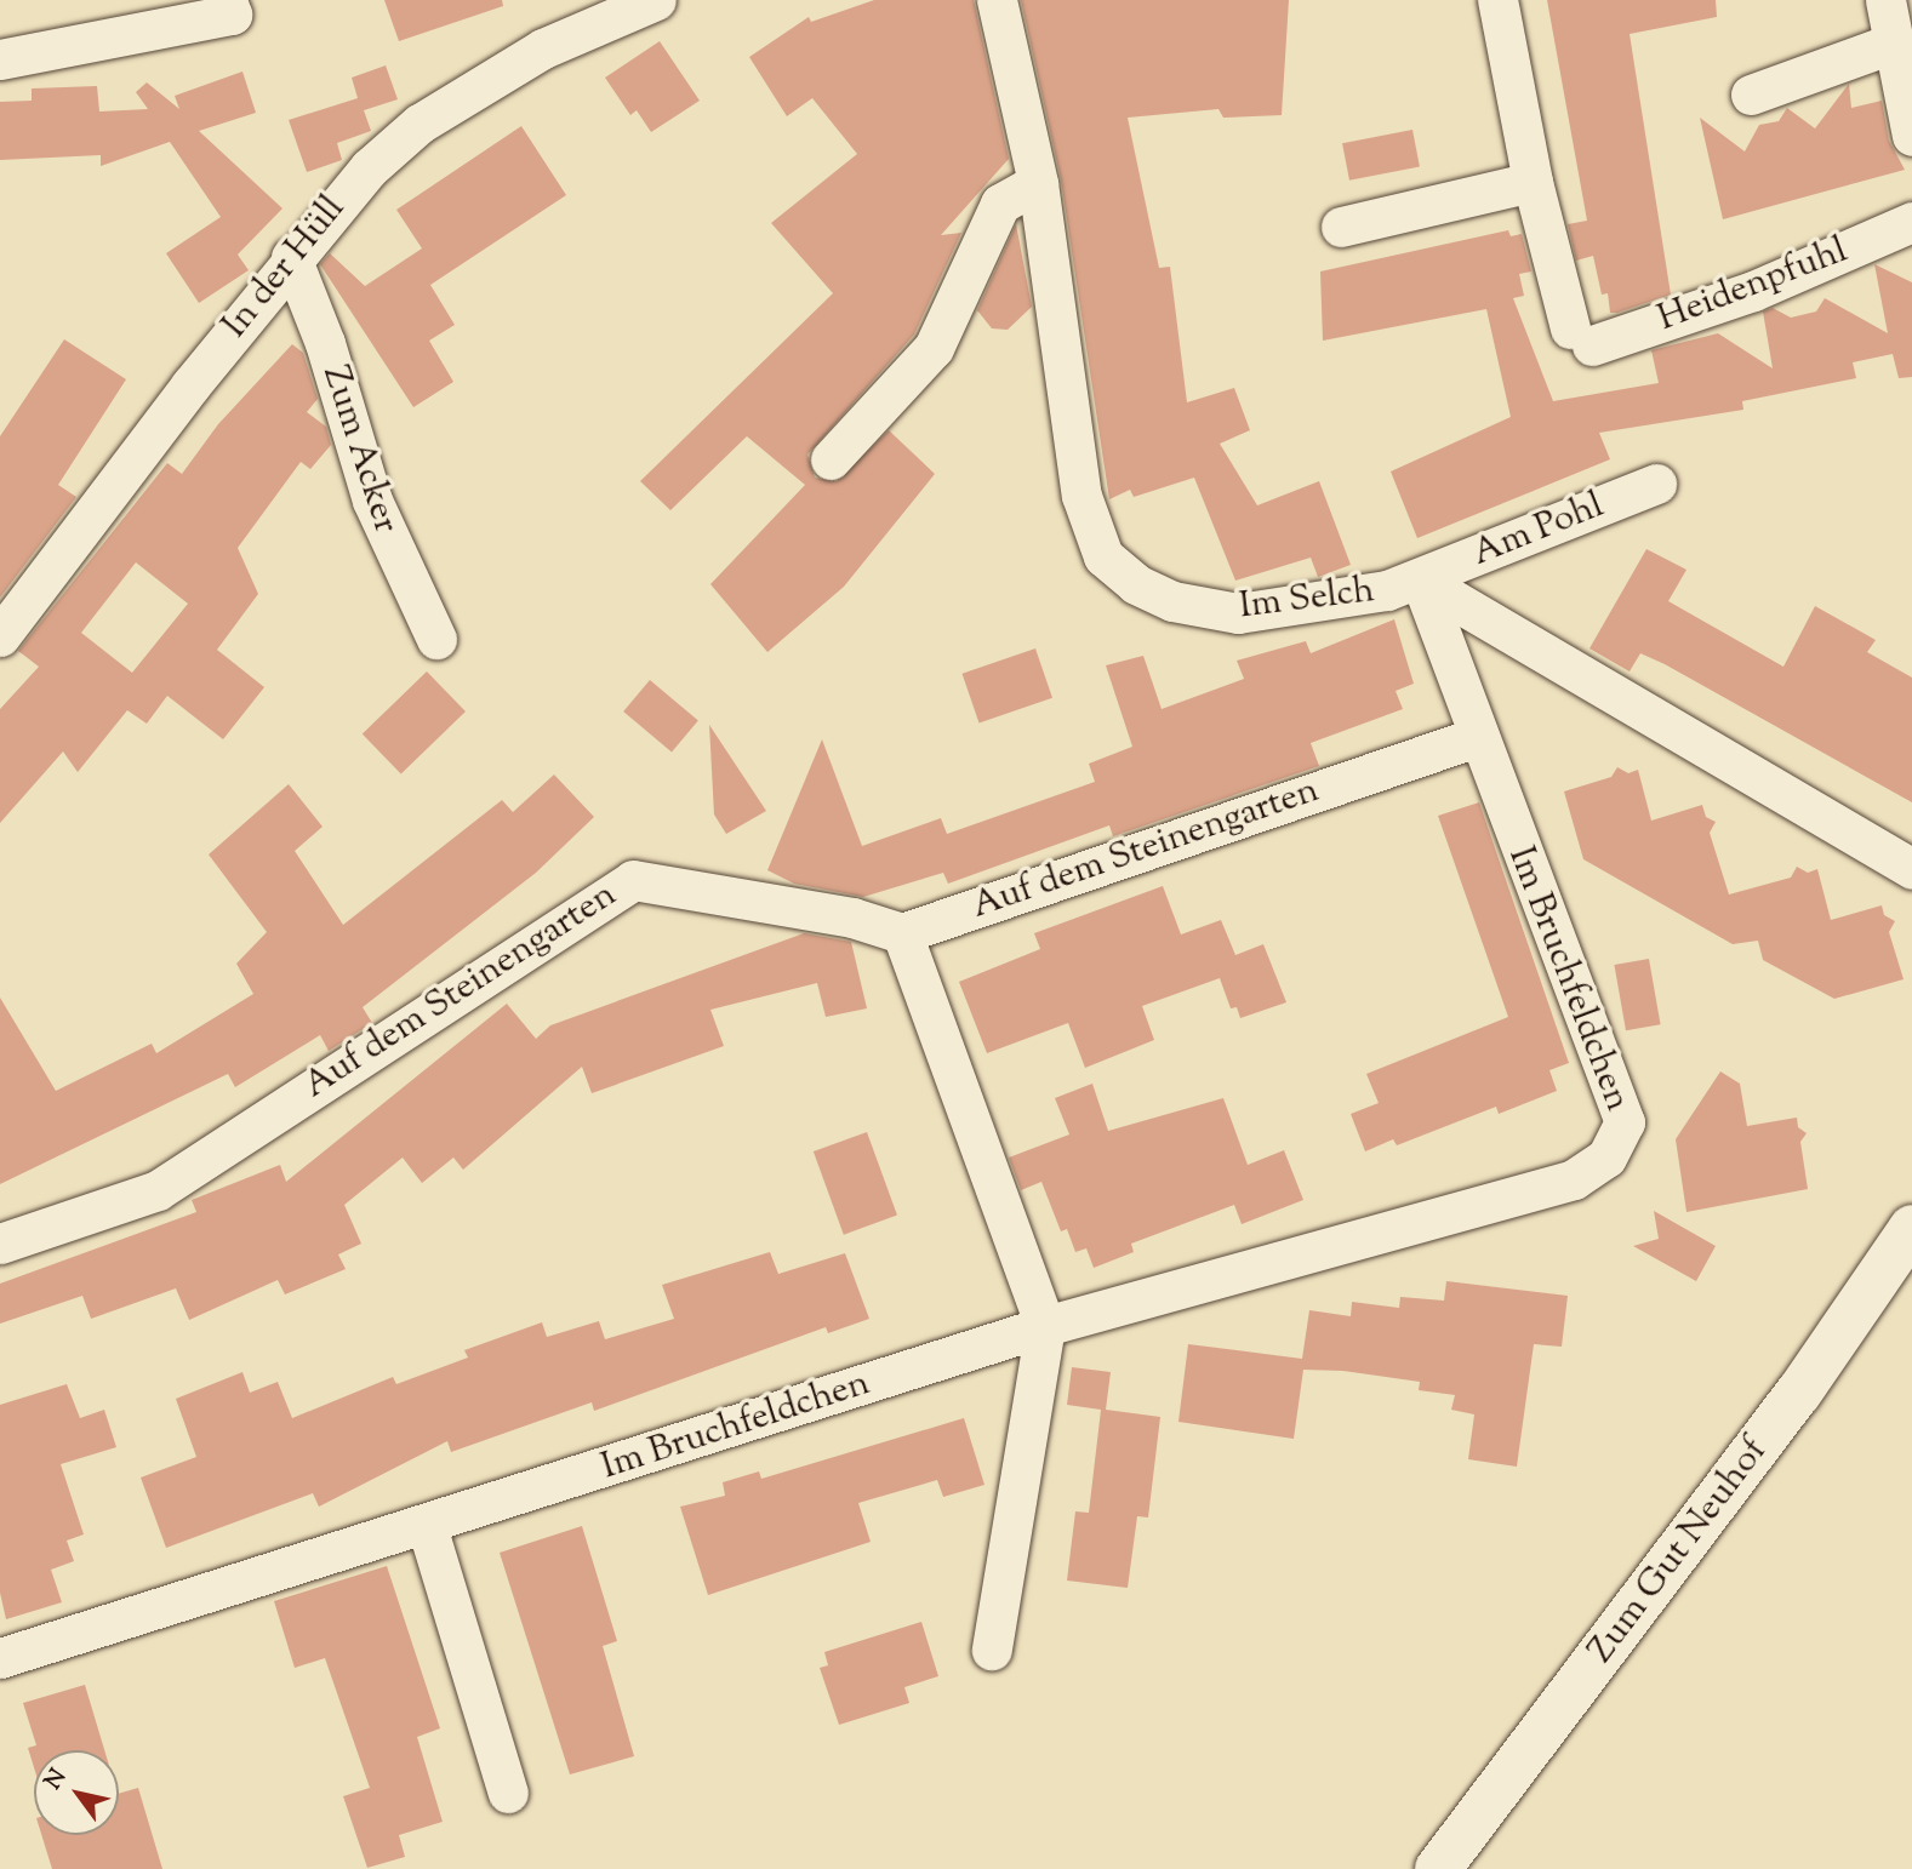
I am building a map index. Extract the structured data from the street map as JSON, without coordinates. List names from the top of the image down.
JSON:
{
  "streets": {
    "main road": ["Zum Gut Neuhof"],
    "street": [
      "In der Hüll",
      "Heidenpfuhl",
      "Zum Acker",
      "Am Pohl",
      "Im Selch",
      "Auf dem Steinengarten",
      "Im Bruchfeldchen"
    ]
  },
  "crossings": [
    ["In der Hüll", "Zum Acker"],
    ["Am Pohl", "Im Selch"],
    ["Am Pohl", "Im Bruchfeldchen"],
    ["Im Selch", "Im Bruchfeldchen"],
    ["Auf dem Steinengarten", "Im Bruchfeldchen"]
  ],
  "north": "top left"
}
